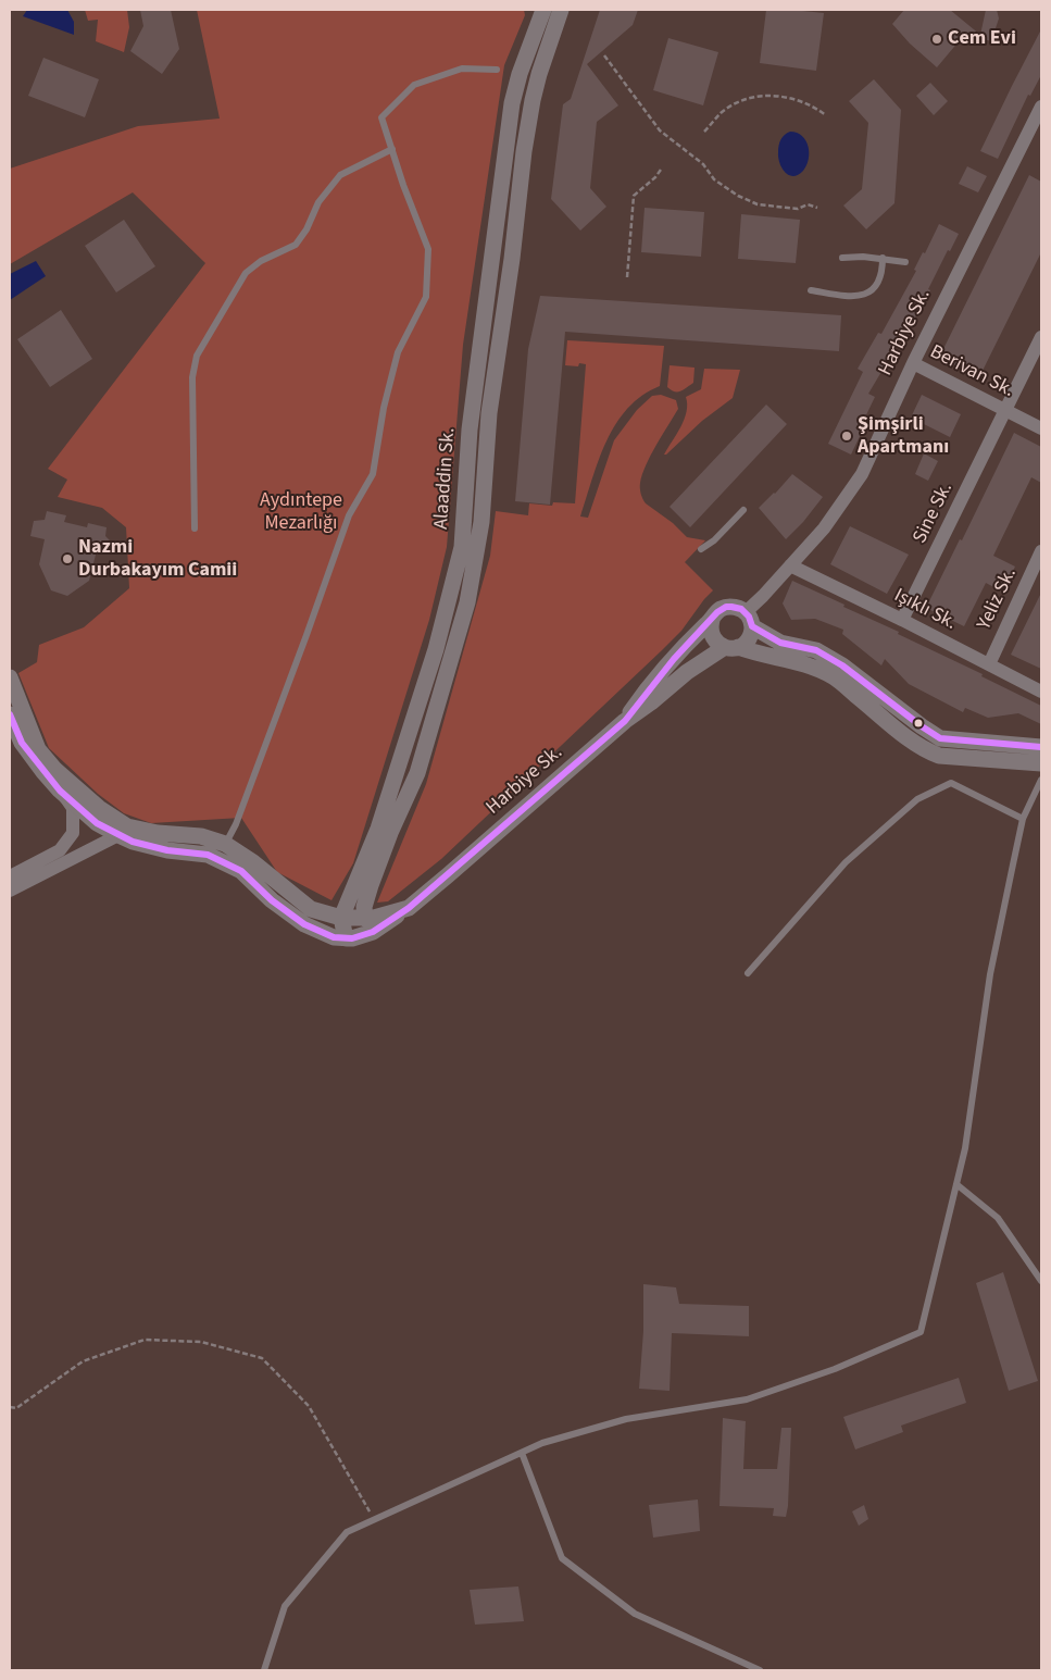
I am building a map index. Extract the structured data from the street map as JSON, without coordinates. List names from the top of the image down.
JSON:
{
  "streets": {
    "street": [
      "Harbiye Sk.",
      "Berivan Sk.",
      "Alaaddin Sk.",
      "Sine Sk.",
      "Yeliz Sk.",
      "Işıklı Sk."
    ]
  },
  "crossings": [
    ["Harbiye Sk.", "Berivan Sk."],
    ["Harbiye Sk.", "Alaaddin Sk."],
    ["Harbiye Sk.", "Işıklı Sk."],
    ["Berivan Sk.", "Sine Sk."],
    ["Sine Sk.", "Işıklı Sk."],
    ["Yeliz Sk.", "Işıklı Sk."]
  ],
  "parks": ["Aydıntepe Mezarlığı"],
  "places": ["Cem Evi", "Şimşirli Apartmanı", "Nazmi Durbakayım Camii"]
}
